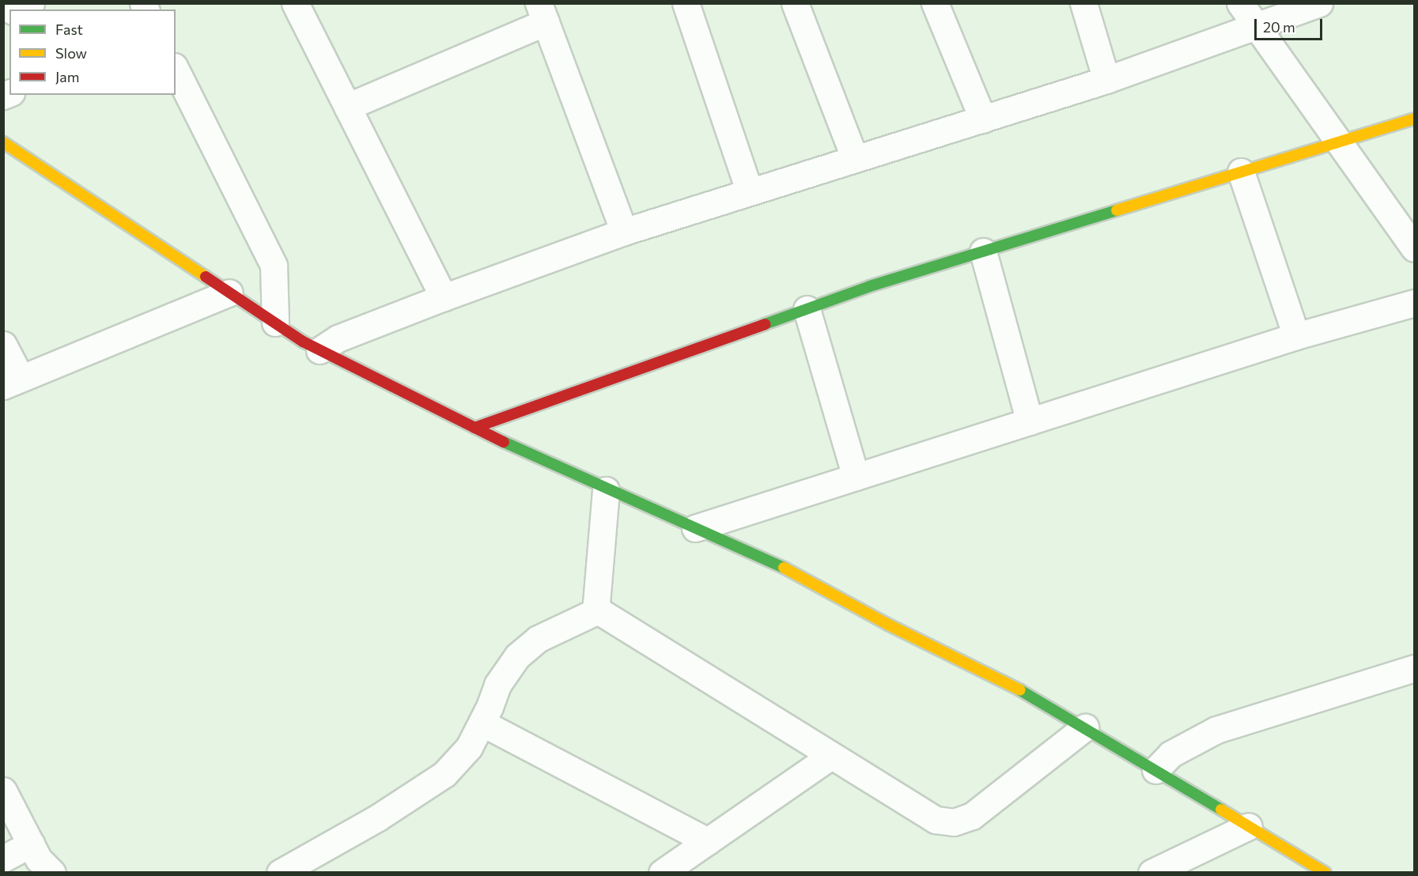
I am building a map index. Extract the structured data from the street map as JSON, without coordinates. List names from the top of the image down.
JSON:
{
  "legend": ["Fast", "Slow", "Jam"],
  "scale_bar": "20 m"
}
